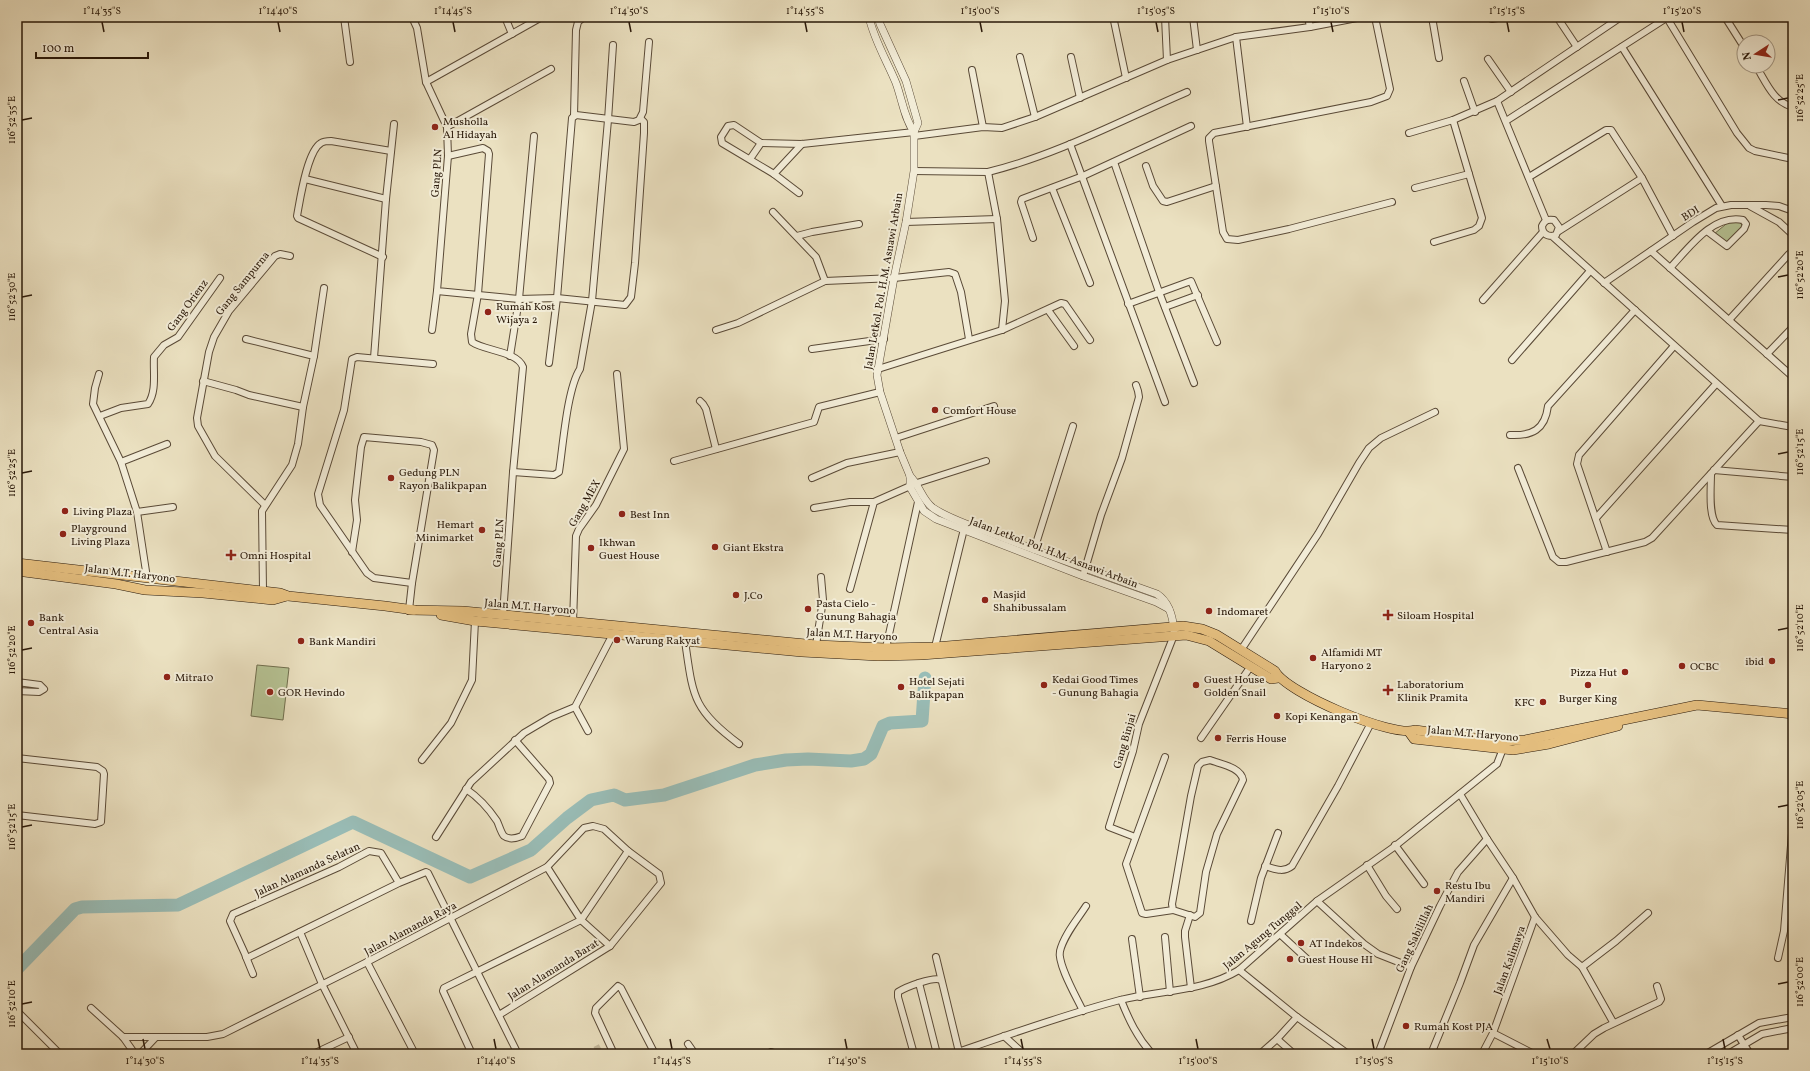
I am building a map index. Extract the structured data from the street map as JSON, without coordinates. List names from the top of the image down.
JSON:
{
  "streets": {
    "main road": ["Jalan M.T. Haryono"],
    "street": [
      "Gang PLN",
      "BDI",
      "Jalan Letkol. Pol. H.M. Asnawi Arbain",
      "Gang Sampurna",
      "Gang Orienz",
      "Gang MEX",
      "Gang Binjai",
      "Jalan Alamanda Selatan",
      "Jalan Alamanda Raya",
      "Jalan Agung Tunggal",
      "Gang Sabilillah",
      "Jalan Kalimaya",
      "Jalan Alamanda Barat"
    ]
  },
  "crossings": [
    ["Gang PLN", "Jalan M.T. Haryono"],
    ["Jalan Letkol. Pol. H.M. Asnawi Arbain", "Jalan M.T. Haryono"],
    ["Jalan Letkol. Pol. H.M. Asnawi Arbain", "Gang Binjai"],
    ["Gang MEX", "Jalan M.T. Haryono"],
    ["Jalan M.T. Haryono", "Gang Binjai"],
    ["Jalan M.T. Haryono", "Jalan Agung Tunggal"],
    ["Jalan Alamanda Raya", "Jalan Alamanda Barat"],
    ["Jalan Agung Tunggal", "Jalan Kalimaya"],
    ["Gang Sabilillah", "Jalan Kalimaya"]
  ],
  "places": {
    "other": [
      "Musholla Al Hidayah",
      "Rumah Kost Wijaya 2",
      "Comfort House",
      "Gedung PLN Rayon Balikpapan",
      "Living Plaza",
      "Best Inn",
      "Hemart Minimarket",
      "Playground Living Plaza",
      "Giant Ekstra",
      "Ikhwan Guest House",
      "J.Co",
      "Masjid Shahibussalam",
      "Pasta Cielo - Gunung Bahagia",
      "Indomaret",
      "Bank Central Asia",
      "Warung Rakyat",
      "Bank Mandiri",
      "Alfamidi MT Haryono 2",
      "ibid",
      "OCBC",
      "Pizza Hut",
      "Mitra10",
      "Kedai Good Times - Gunung Bahagia",
      "Guest House Golden Snail",
      "Burger King",
      "Hotel Sejati Balikpapan",
      "GOR Hevindo",
      "KFC",
      "Kopi Kenangan",
      "Ferris House",
      "Restu Ibu Mandiri",
      "AT Indekos",
      "Guest House HI",
      "Rumah Kost PJA"
    ],
    "health": ["Omni Hospital", "Siloam Hospital", "Laboratorium Klinik Pramita"]
  },
  "scale_bar": "100 m",
  "north": "left",
  "coordinates": [
    "1°14'35\"S",
    "1°14'40\"S",
    "1°14'45\"S",
    "1°14'50\"S",
    "1°14'55\"S",
    "1°15'00\"S",
    "1°15'05\"S",
    "1°15'10\"S",
    "1°15'15\"S",
    "1°15'20\"S",
    "116°52'25\"E",
    "116°52'35\"E",
    "116°52'20\"E",
    "116°52'30\"E",
    "116°52'15\"E",
    "116°52'10\"E",
    "116°52'05\"E",
    "116°52'00\"E",
    "1°14'30\"S"
  ]
}
